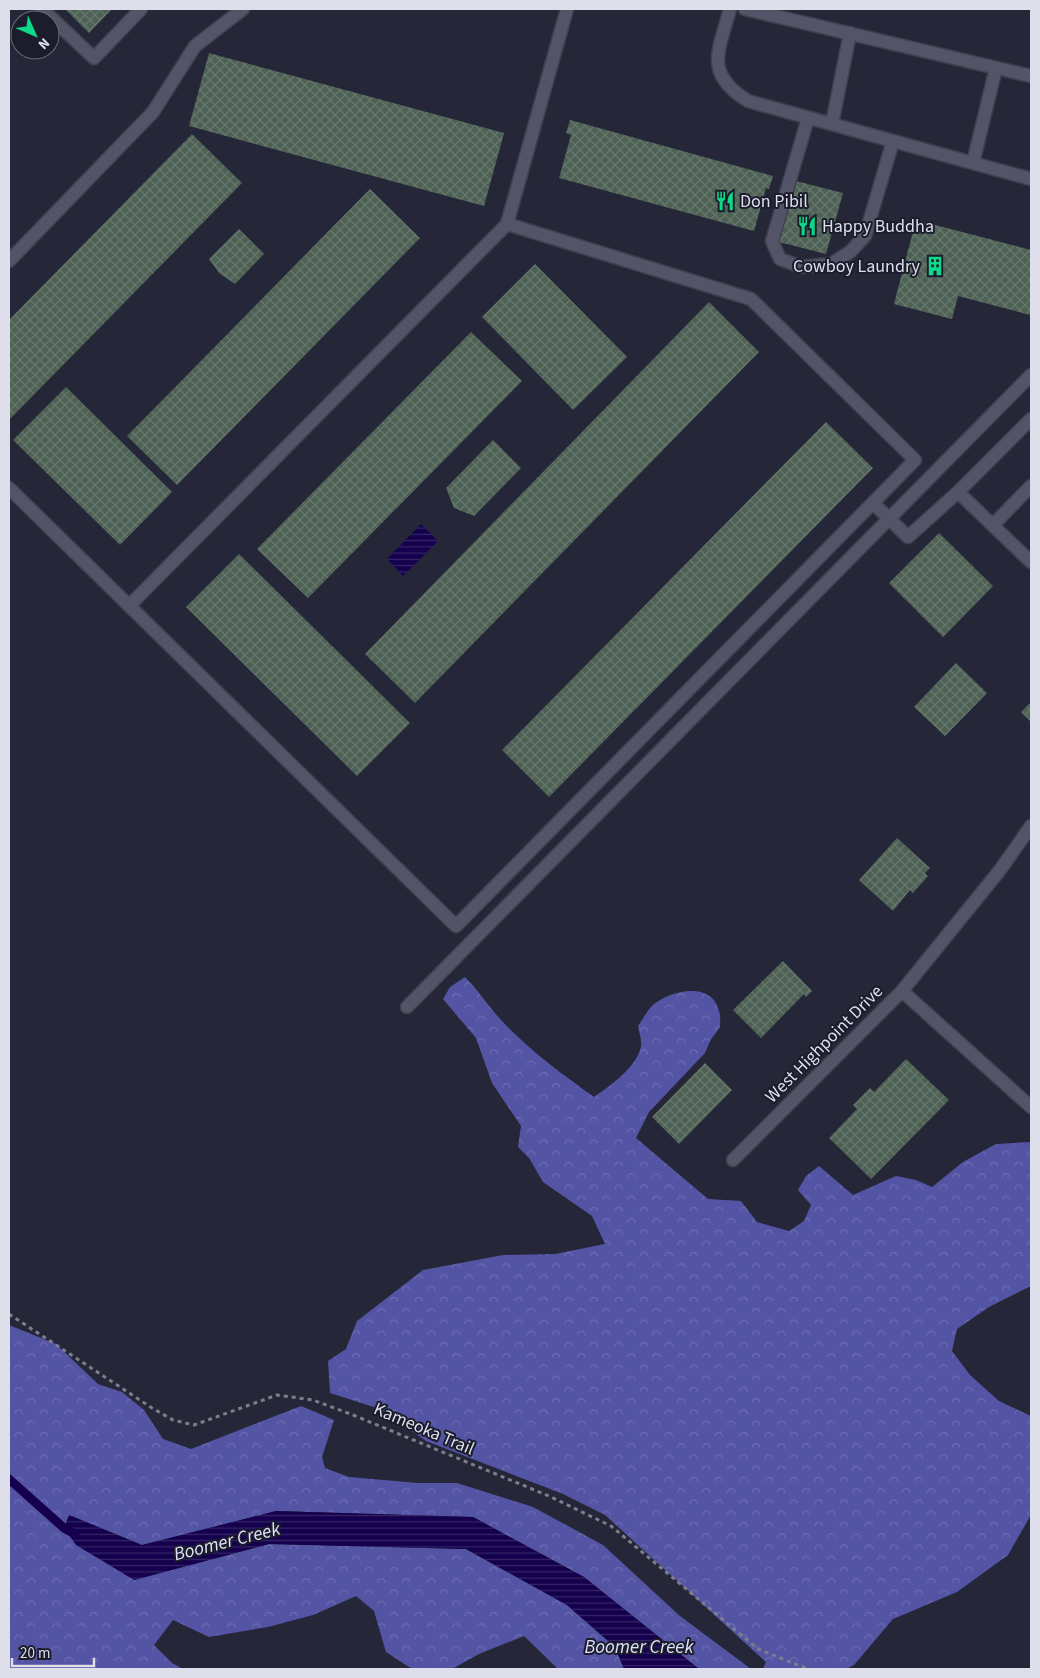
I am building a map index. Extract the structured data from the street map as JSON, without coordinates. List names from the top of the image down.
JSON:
{
  "streets": {
    "street": ["West Highpoint Drive"],
    "path": ["Kameoka Trail"]
  },
  "water": ["Boomer Creek"],
  "places": {
    "restaurant": ["Don Pibil", "Happy Buddha"],
    "building": ["Cowboy Laundry"]
  },
  "scale_bar": "20 m",
  "north": "bottom right"
}
